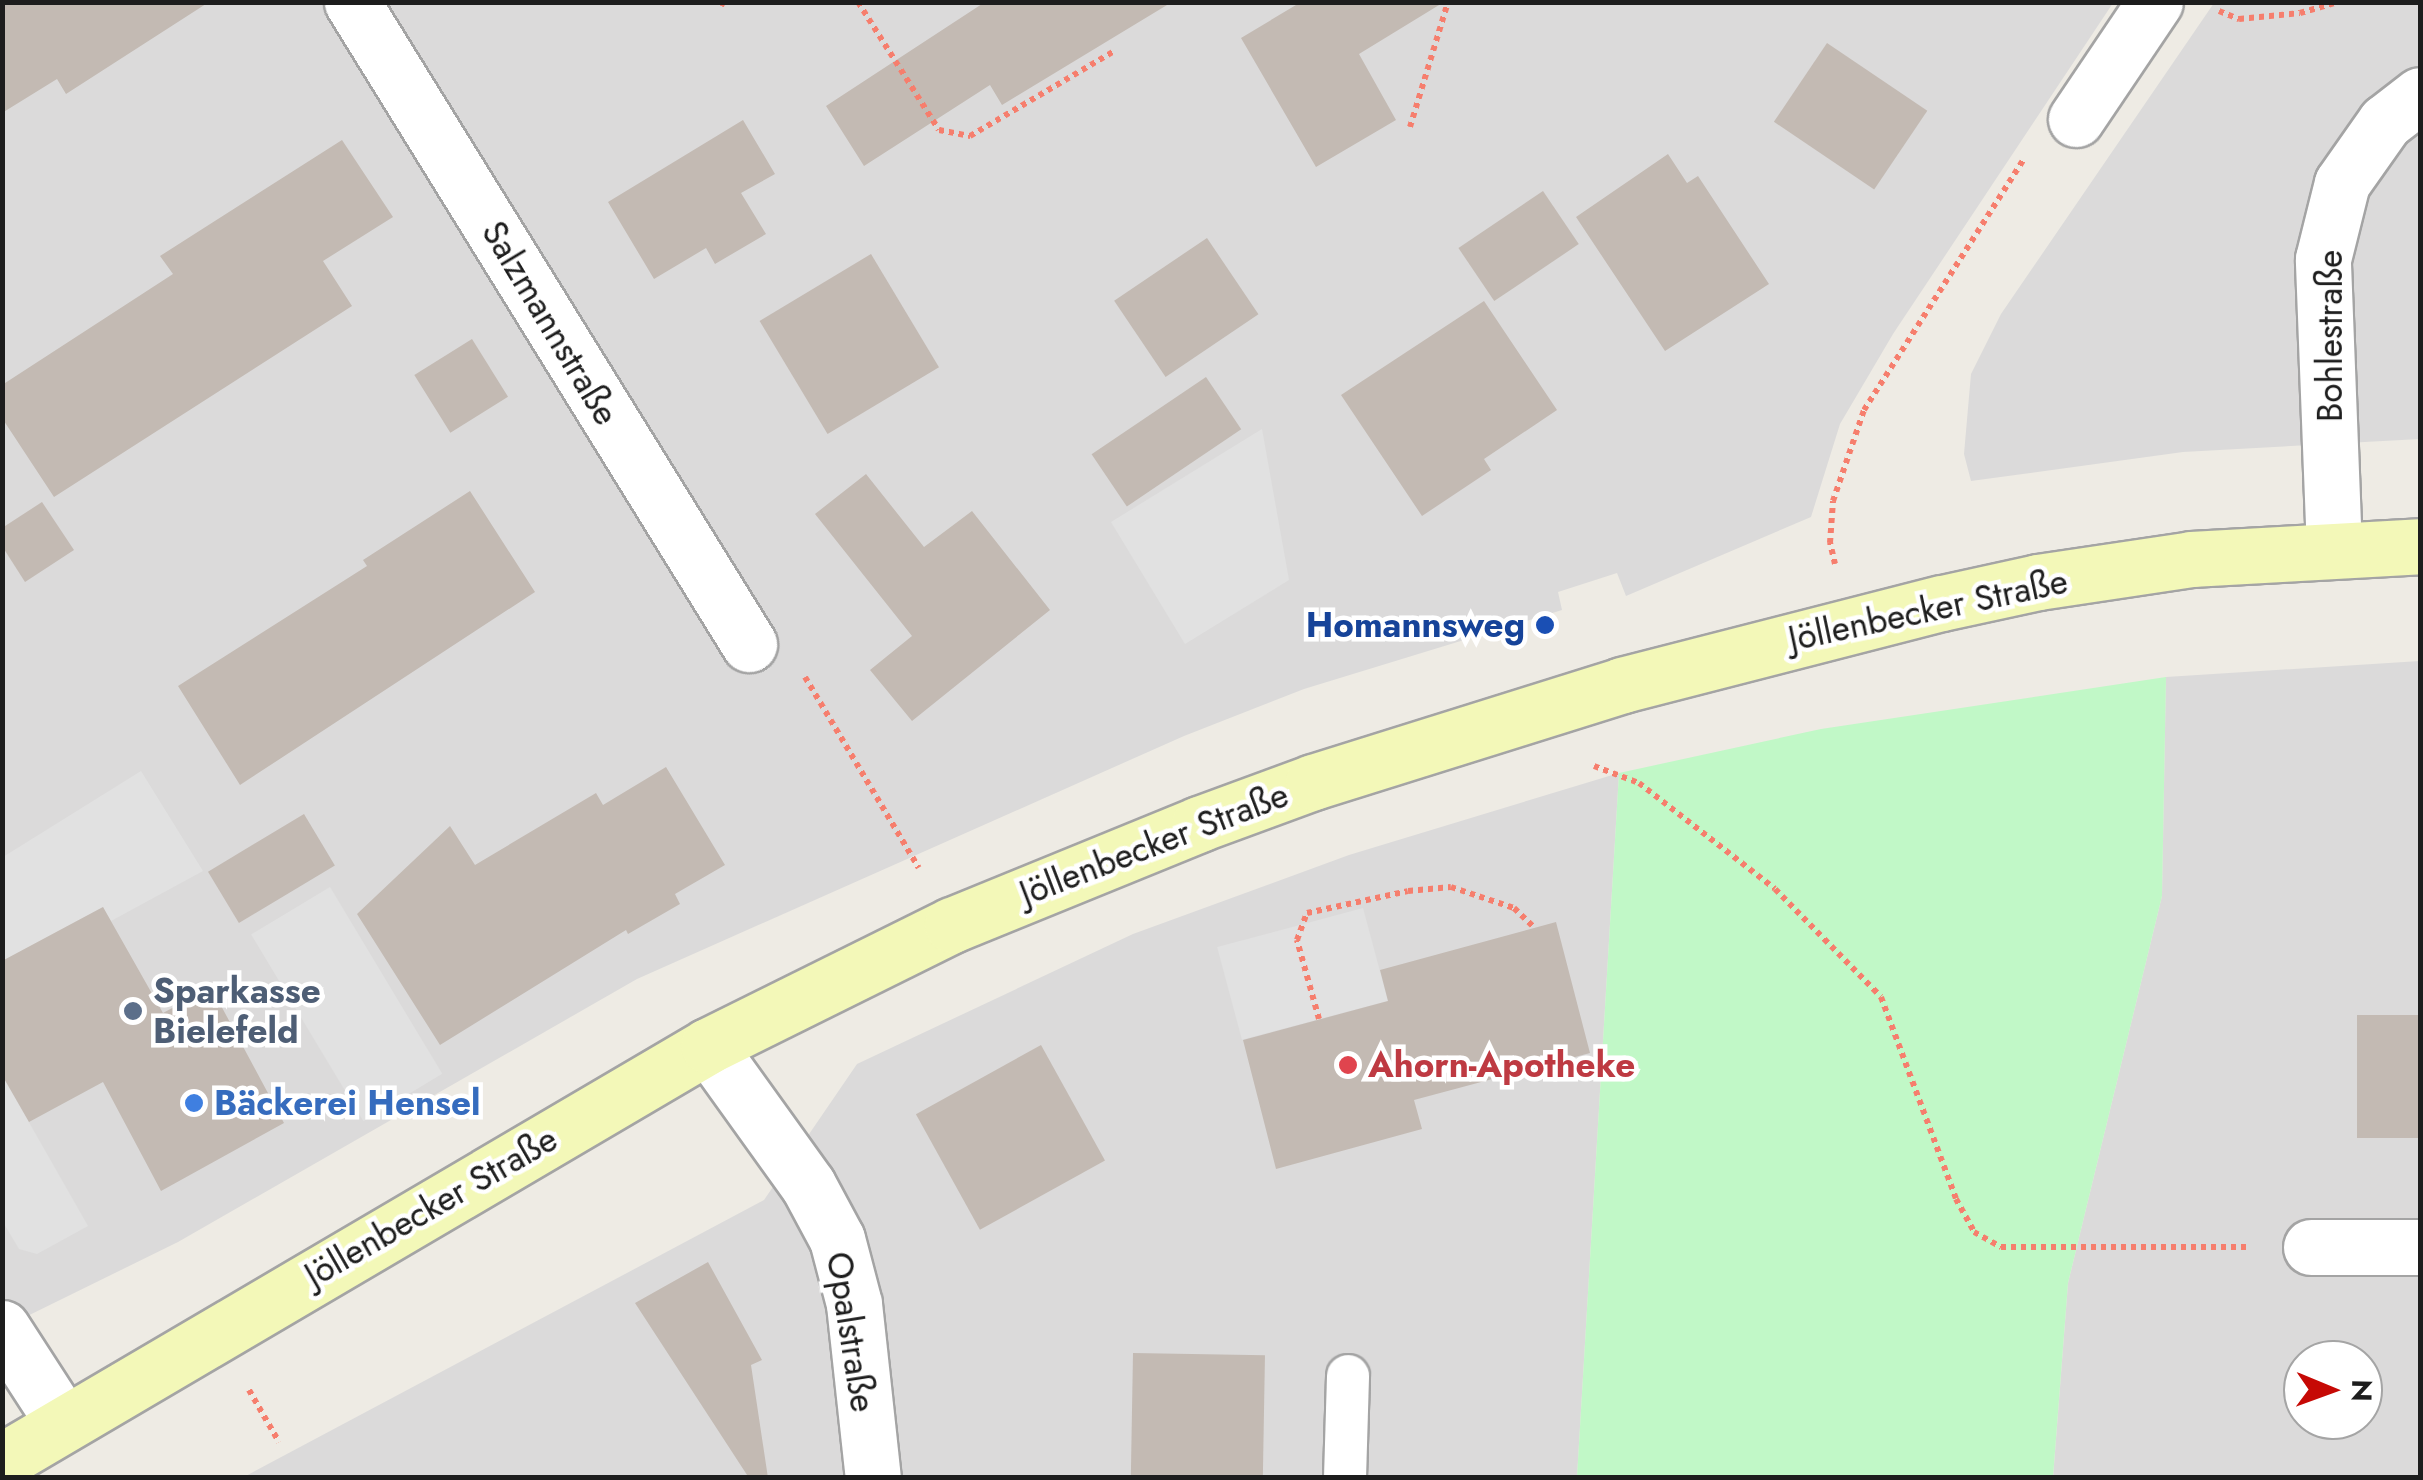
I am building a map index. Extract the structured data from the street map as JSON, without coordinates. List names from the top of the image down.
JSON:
{
  "streets": {
    "main road": ["Jöllenbecker Straße"],
    "street": ["Salzmannstraße", "Bohlestraße", "Opalstraße"]
  },
  "crossings": [
    ["Bohlestraße", "Jöllenbecker Straße"],
    ["Jöllenbecker Straße", "Opalstraße"]
  ],
  "places": [
    "Homannsweg",
    "Sparkasse Bielefeld",
    "Ahorn-Apotheke",
    "Bäckerei Hensel"
  ],
  "north": "right"
}
